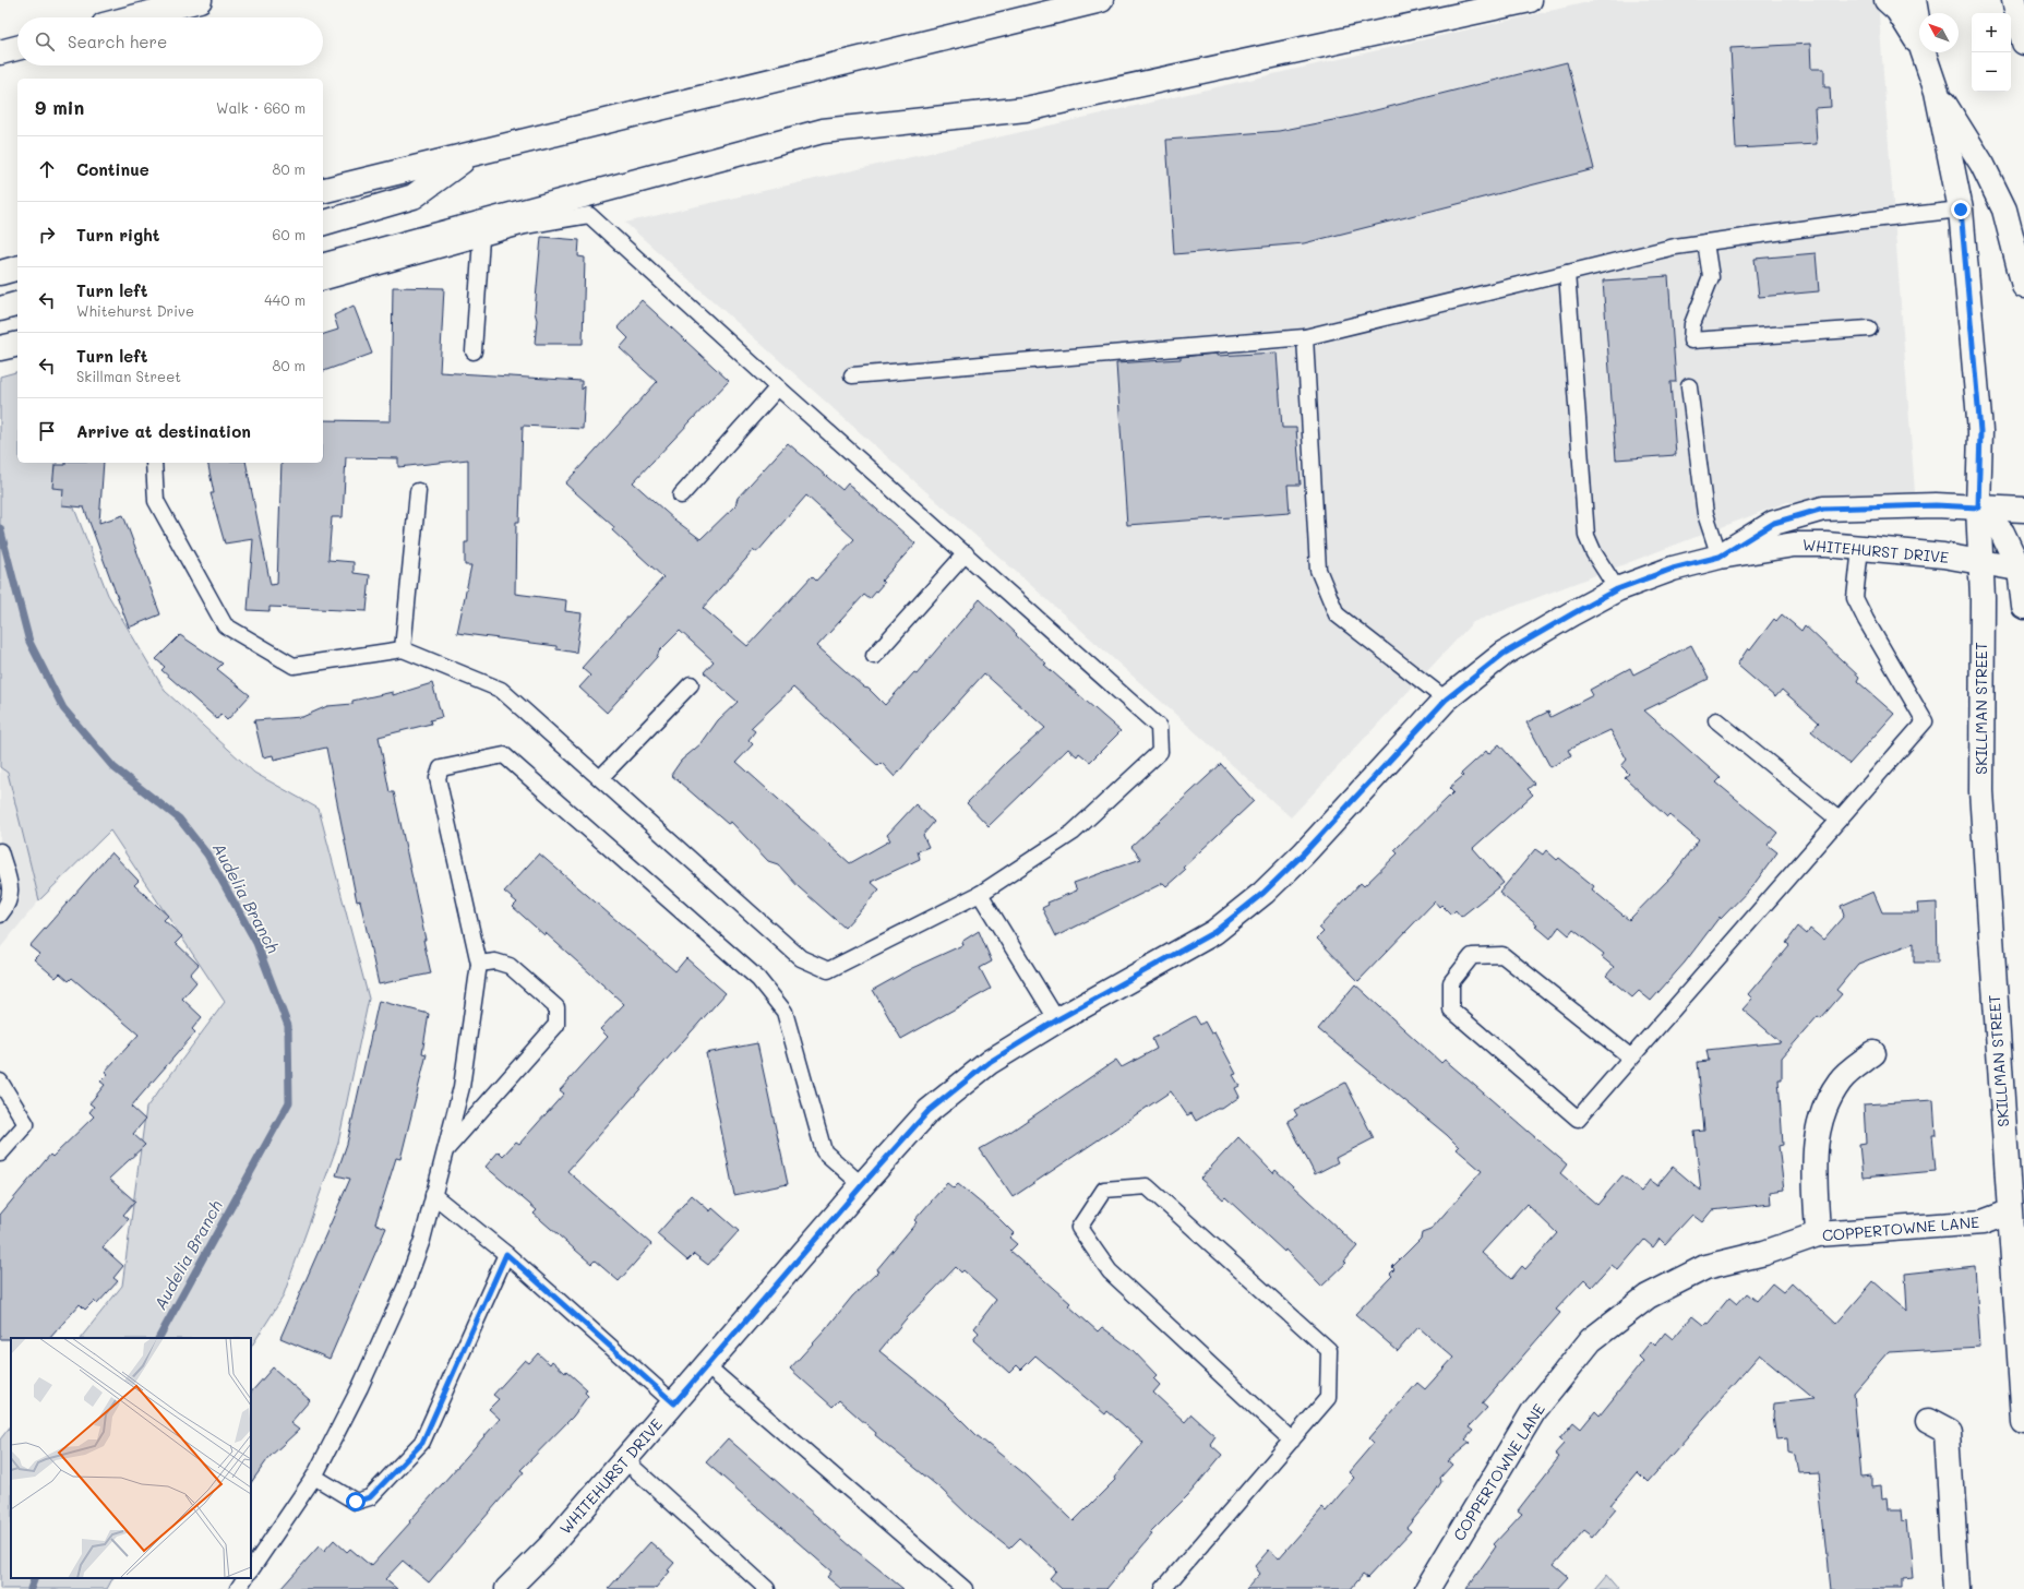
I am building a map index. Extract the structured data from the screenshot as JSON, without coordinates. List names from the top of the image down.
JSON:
{
  "streets": {
    "main road": ["WHITEHURST DRIVE", "SKILLMAN STREET", "COPPERTOWNE LANE"]
  },
  "crossings": [
    ["WHITEHURST DRIVE", "SKILLMAN STREET"],
    ["SKILLMAN STREET", "COPPERTOWNE LANE"]
  ],
  "water": ["Audelia Branch"],
  "north": "top left",
  "page": {
    "map_buttons": ["+", "−"],
    "search": "Search here",
    "heading": ["9 min", "Walk · 660 m"],
    "list": [
      ["Continue", "80 m"],
      ["Turn right", "60 m"],
      ["Turn left", "Whitehurst Drive", "440 m"],
      ["Turn left", "Skillman Street", "80 m"],
      "Arrive at destination"
    ]
  }
}
